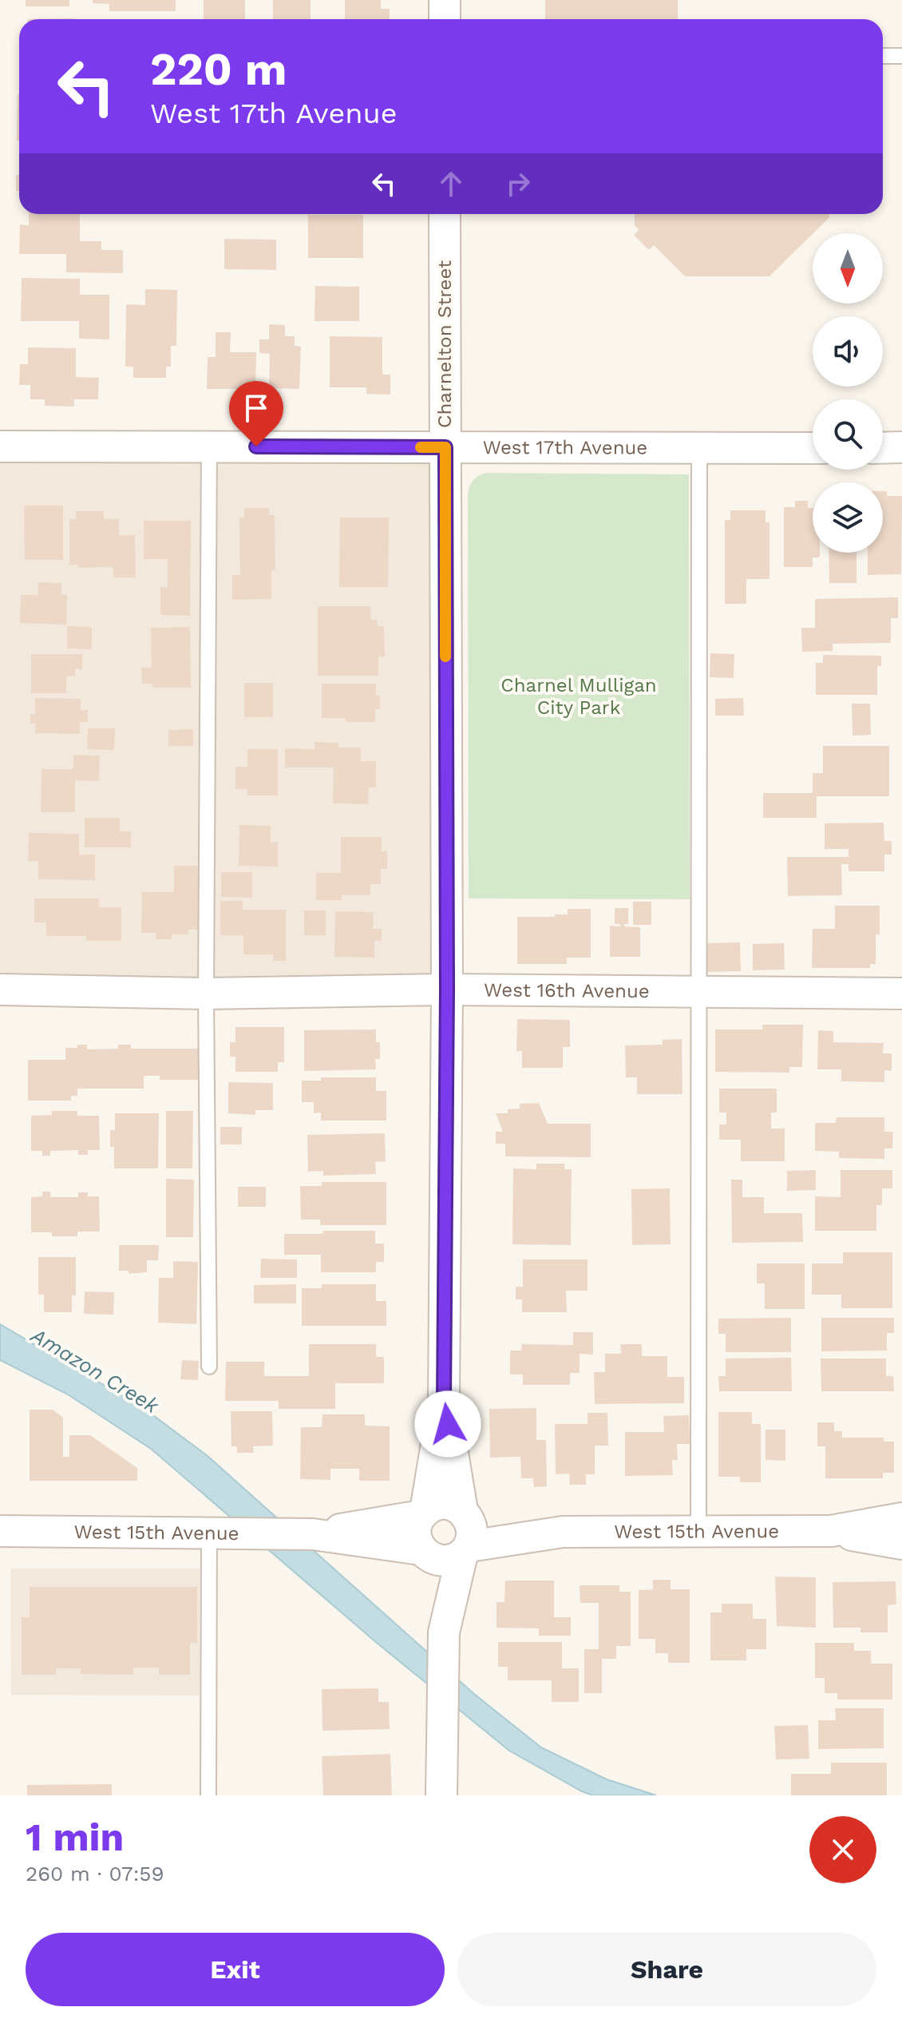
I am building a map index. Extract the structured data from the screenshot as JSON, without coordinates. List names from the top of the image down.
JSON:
{
  "streets": {
    "street": [
      "Charnelton Street",
      "West 17th Avenue",
      "West 16th Avenue",
      "West 15th Avenue"
    ]
  },
  "crossings": [
    ["Charnelton Street", "West 17th Avenue"],
    ["Charnelton Street", "West 16th Avenue"],
    ["Charnelton Street", "West 15th Avenue"]
  ],
  "water": ["Amazon Creek"],
  "parks": ["Charnel Mulligan City Park"],
  "north": "bottom",
  "page": {
    "turn": ["220 m", "West 17th Avenue"],
    "heading": ["1 min", "260 m · 07:59"],
    "buttons": ["Exit", "Share"]
  }
}
